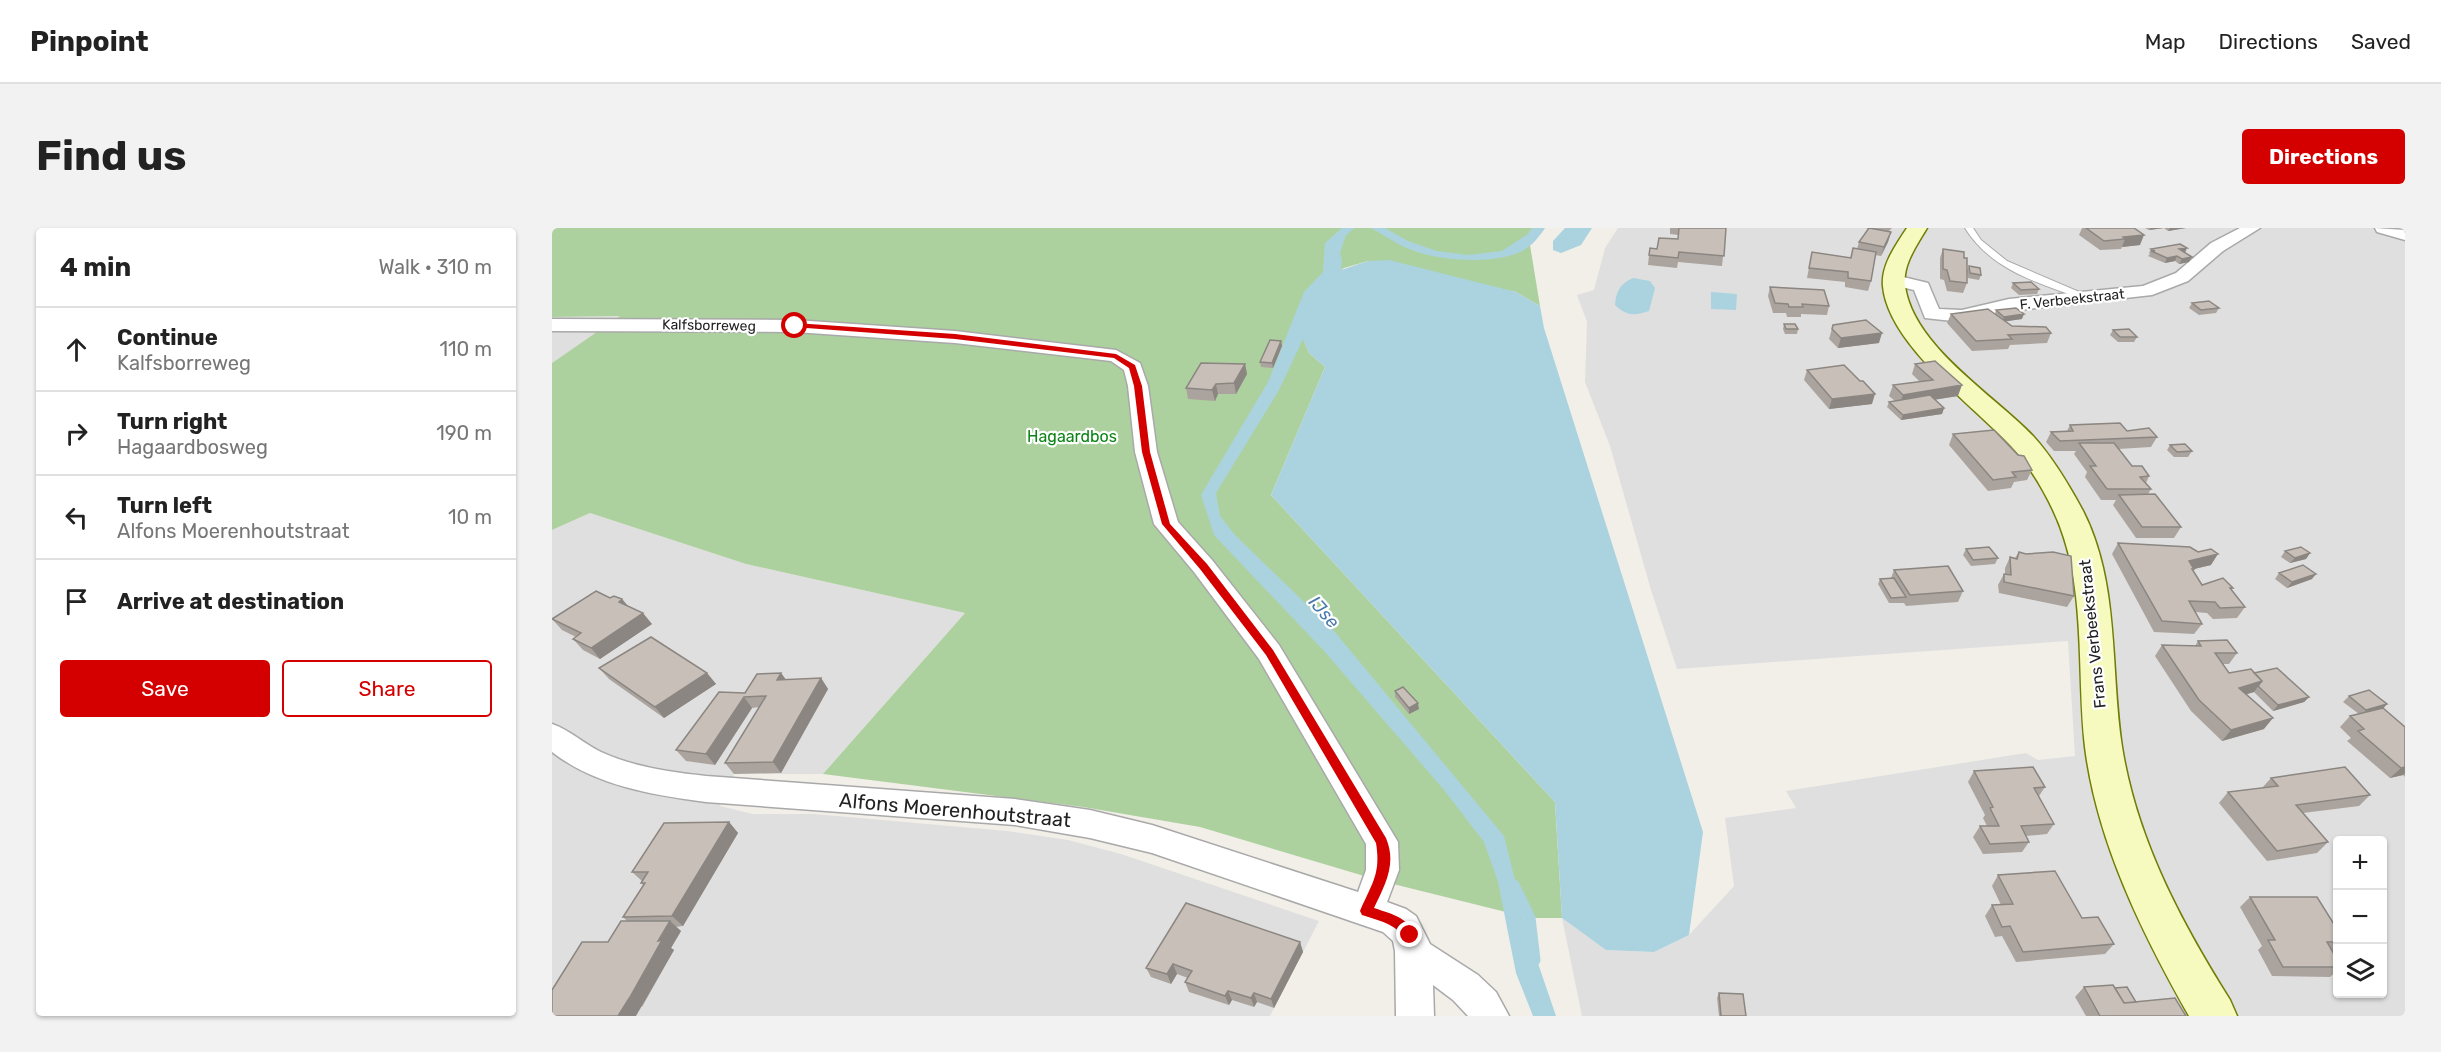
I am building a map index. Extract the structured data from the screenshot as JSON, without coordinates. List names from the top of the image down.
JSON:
{
  "streets": {
    "main road": ["Frans Verbeekstraat"],
    "street": ["F. Verbeekstraat", "Kalfsborreweg", "Alfons Moerenhoutstraat"]
  },
  "crossings": [
    ["F. Verbeekstraat", "Frans Verbeekstraat"],
    ["Kalfsborreweg", "Alfons Moerenhoutstraat"]
  ],
  "water": ["IJse"],
  "parks": ["Hagaardbos"],
  "page": {
    "header": "Pinpoint",
    "nav": ["Map", "Directions", "Saved"],
    "buttons": [
      "Directions",
      ["Save", "Share"]
    ],
    "title": "Find us",
    "heading": ["4 min", "Walk · 310 m"],
    "list": [
      ["Continue", "Kalfsborreweg", "110 m"],
      ["Turn right", "Hagaardbosweg", "190 m"],
      ["Turn left", "Alfons Moerenhoutstraat", "10 m"],
      "Arrive at destination"
    ],
    "map_buttons": ["+", "−"]
  }
}
